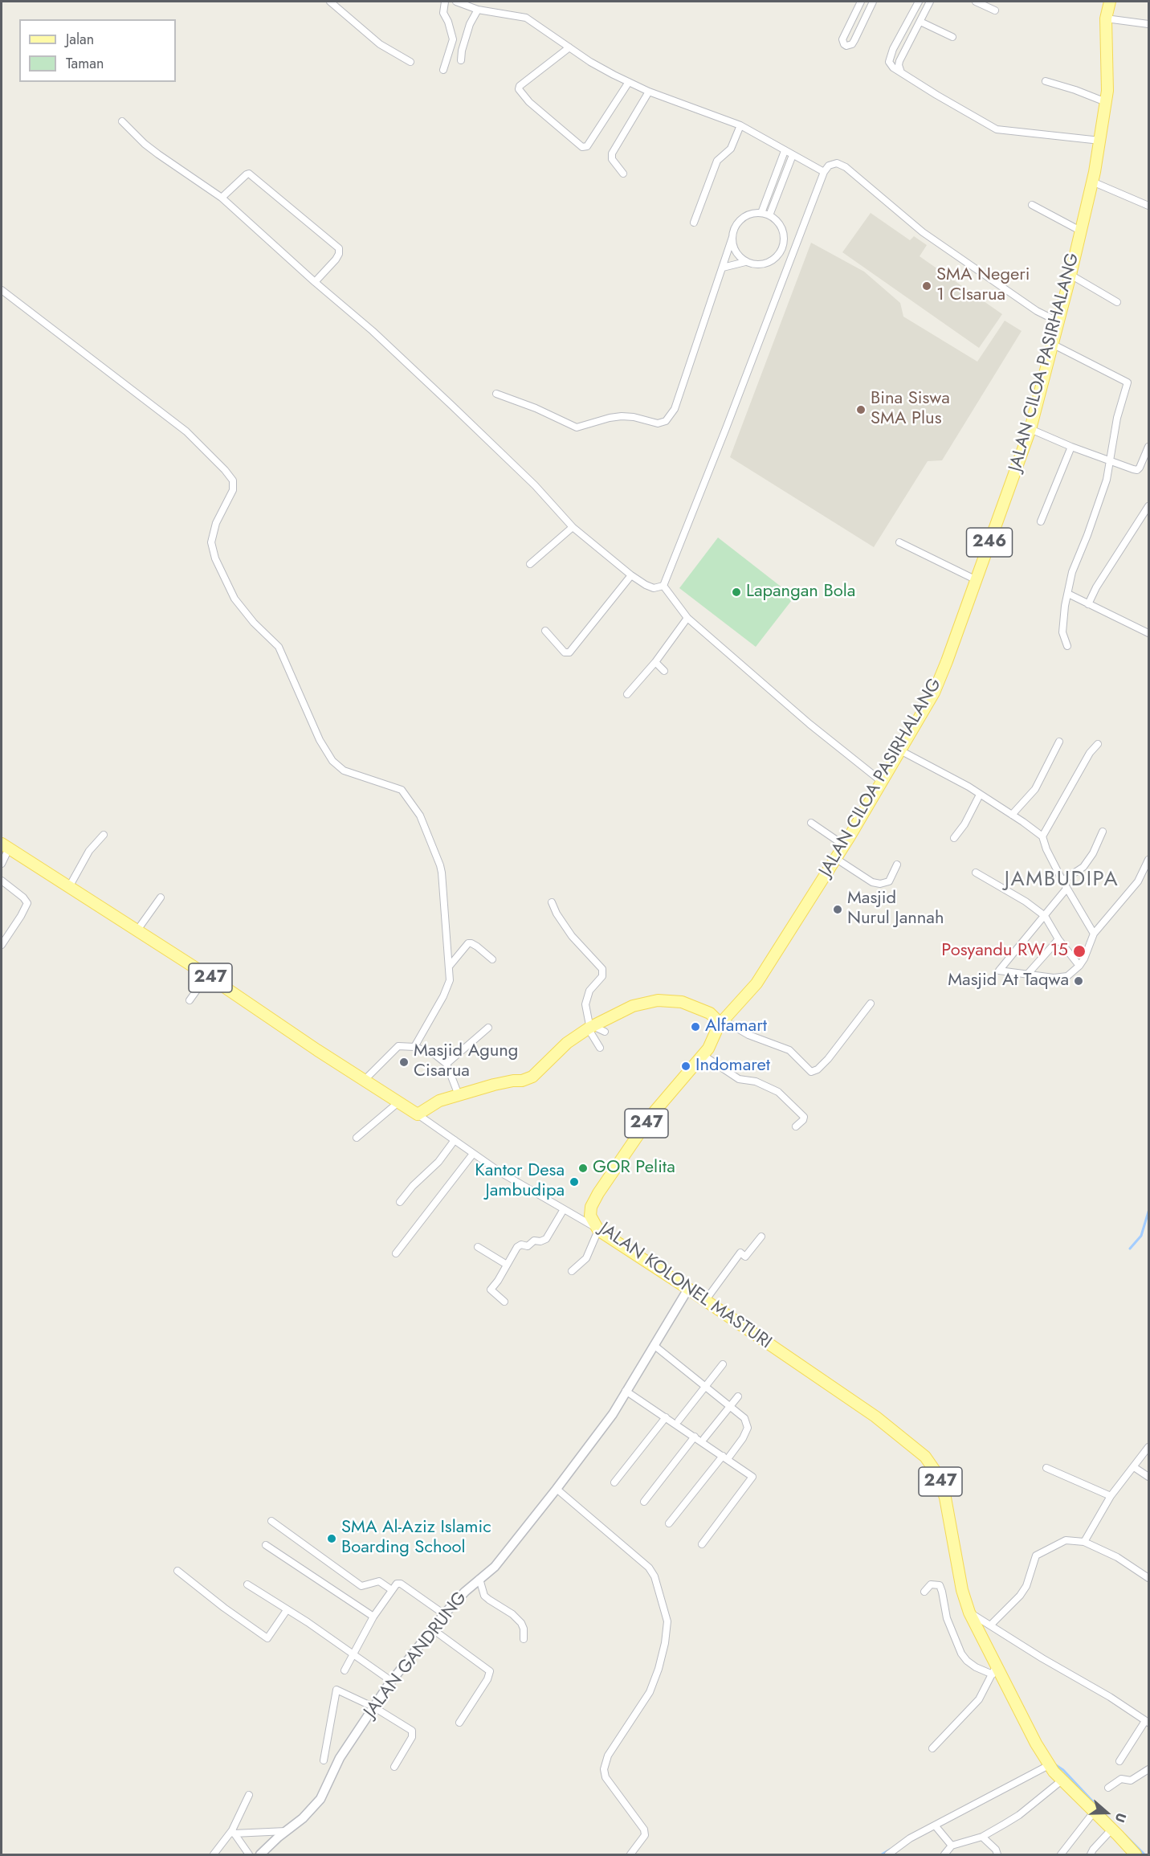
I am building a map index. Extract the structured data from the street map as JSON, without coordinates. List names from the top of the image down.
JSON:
{
  "streets": {
    "main road": [
      "JALAN CILOA PASIRHALANG",
      "246",
      "247",
      "JALAN KOLONEL MASTURI"
    ],
    "street": ["JALAN GANDRUNG"]
  },
  "crossings": [
    ["JALAN CILOA PASIRHALANG", "JALAN KOLONEL MASTURI"],
    ["JALAN KOLONEL MASTURI", "JALAN GANDRUNG"]
  ],
  "districts": ["JAMBUDIPA"],
  "places": [
    "SMA Negeri 1 CIsarua",
    "Bina Siswa SMA Plus",
    "Lapangan Bola",
    "Masjid Nurul Jannah",
    "Posyandu RW 15",
    "Masjid At Taqwa",
    "Alfamart",
    "Masjid Agung Cisarua",
    "Indomaret",
    "GOR Pelita",
    "Kantor Desa Jambudipa",
    "SMA Al-Aziz Islamic Boarding School"
  ],
  "legend": ["Jalan", "Taman"],
  "north": "right"
}
